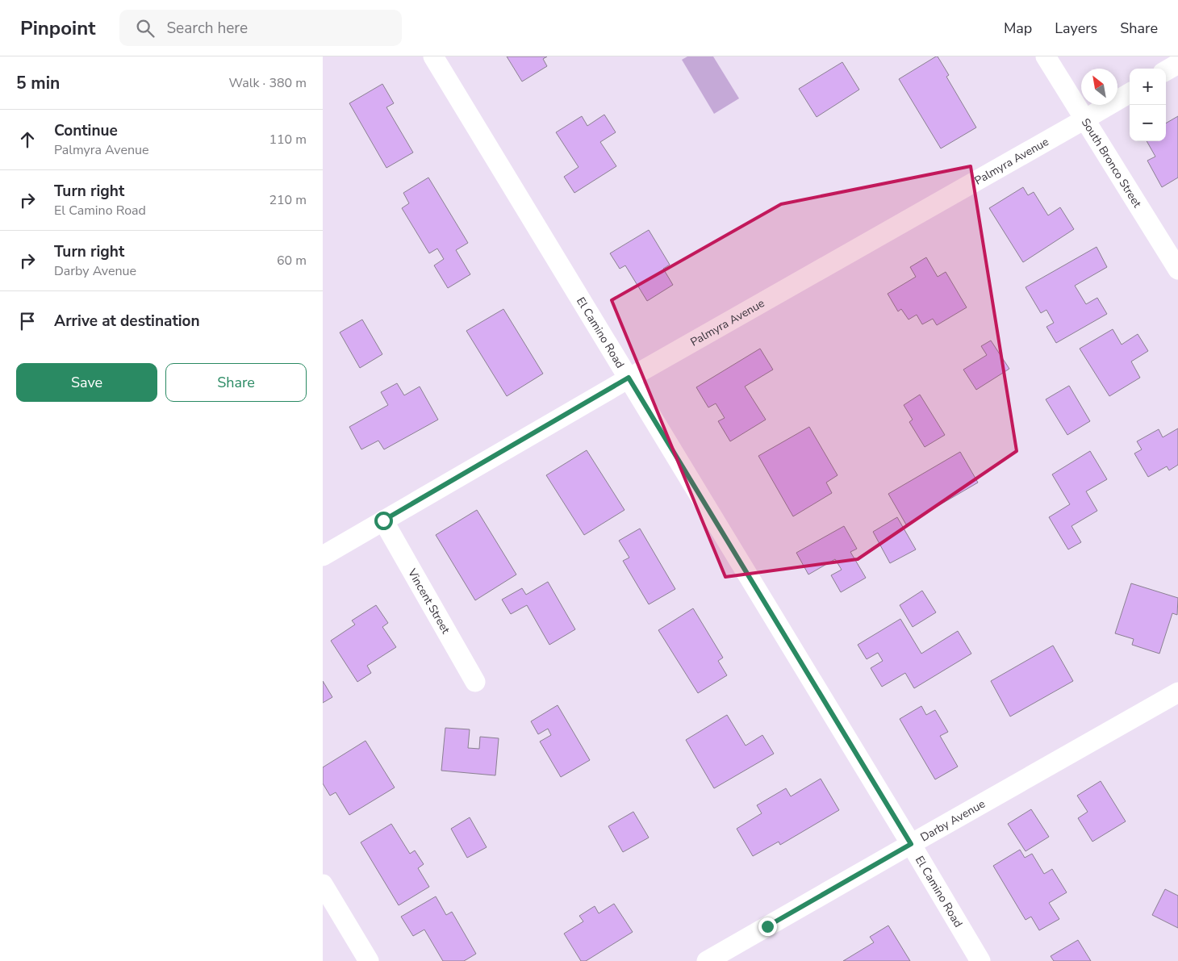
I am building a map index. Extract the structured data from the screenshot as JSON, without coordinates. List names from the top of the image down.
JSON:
{
  "streets": {
    "street": [
      "Palmyra Avenue",
      "South Bronco Street",
      "El Camino Road",
      "Vincent Street",
      "Darby Avenue"
    ]
  },
  "crossings": [
    ["Palmyra Avenue", "South Bronco Street"],
    ["Palmyra Avenue", "El Camino Road"],
    ["Palmyra Avenue", "Vincent Street"],
    ["El Camino Road", "Darby Avenue"]
  ],
  "north": "top left",
  "page": {
    "header": "Pinpoint",
    "search": "Search here",
    "nav": ["Map", "Layers", "Share"],
    "heading": ["5 min", "Walk · 380 m"],
    "map_buttons": ["+", "−"],
    "list": [
      ["Continue", "Palmyra Avenue", "110 m"],
      ["Turn right", "El Camino Road", "210 m"],
      ["Turn right", "Darby Avenue", "60 m"],
      "Arrive at destination"
    ],
    "buttons": ["Save", "Share"]
  }
}
